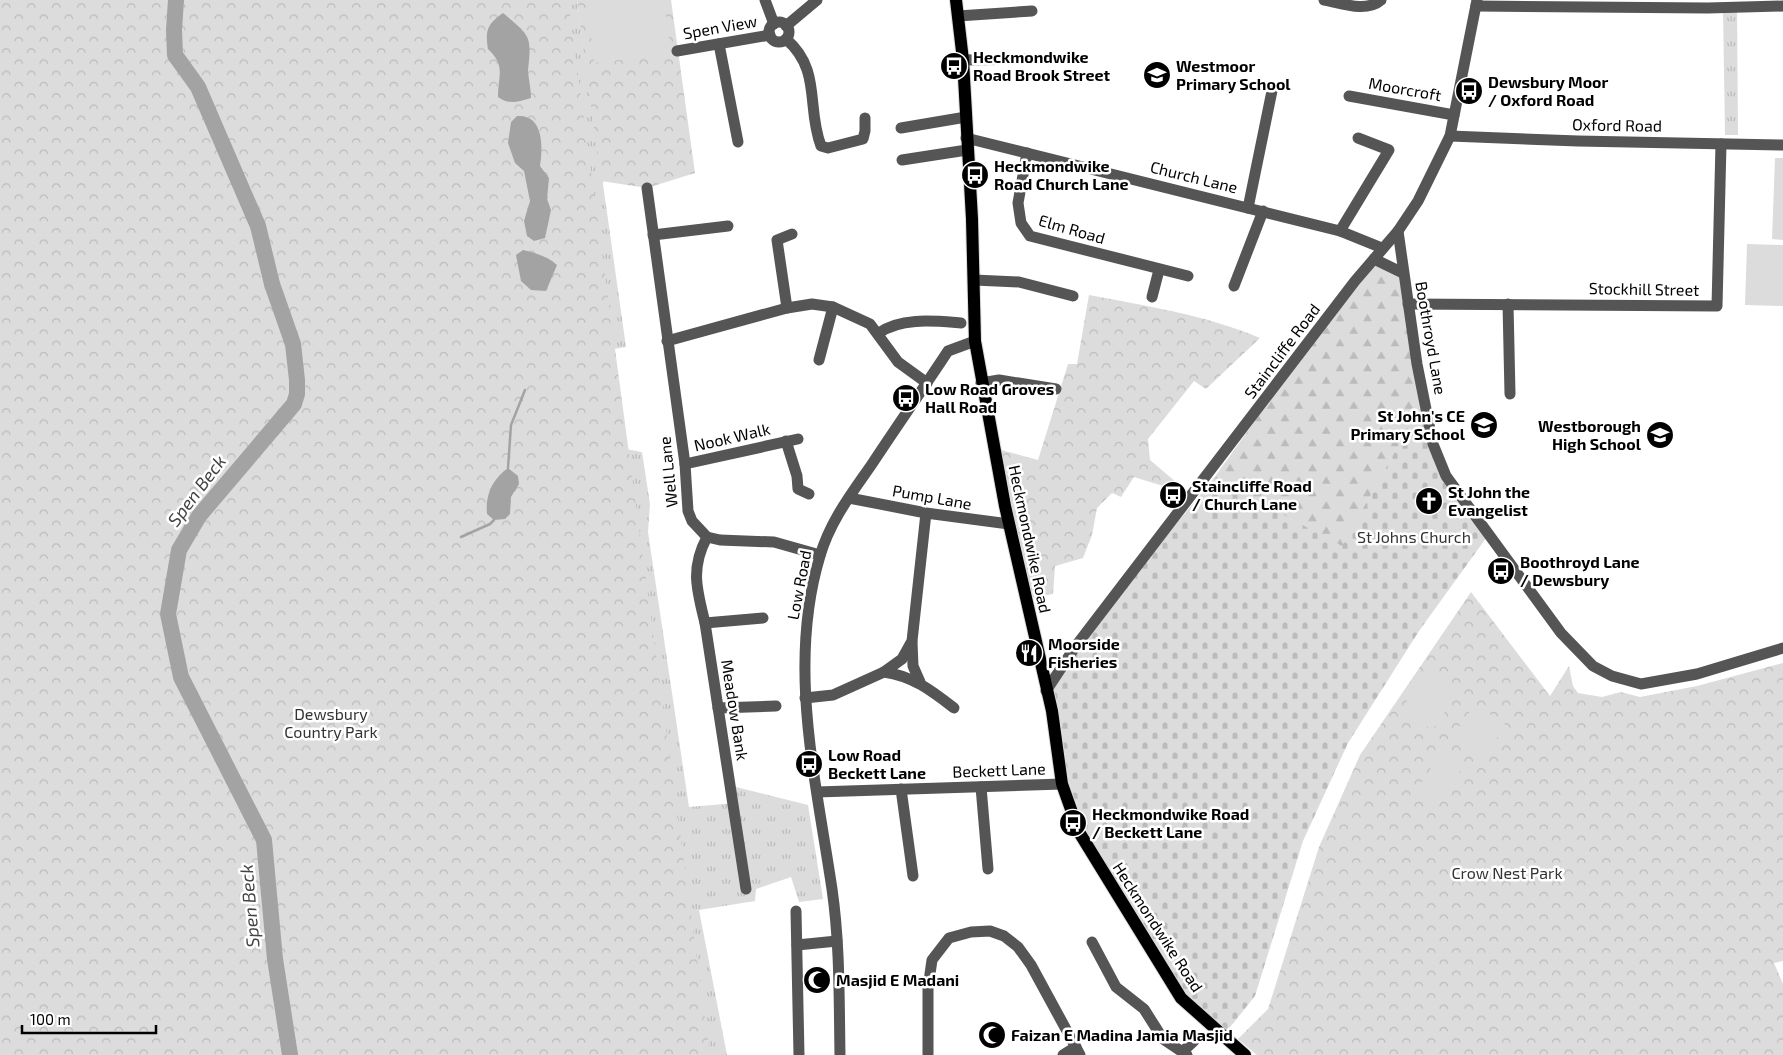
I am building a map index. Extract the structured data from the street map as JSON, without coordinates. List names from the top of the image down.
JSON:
{
  "streets": {
    "main road": ["Heckmondwike Road"],
    "street": [
      "Spen View",
      "Moorcroft",
      "Oxford Road",
      "Church Lane",
      "Elm Road",
      "Stockhill Street",
      "Boothroyd Lane",
      "Staincliffe Road",
      "Nook Walk",
      "Well Lane",
      "Pump Lane",
      "Low Road",
      "Meadow Bank",
      "Beckett Lane"
    ]
  },
  "crossings": [
    ["Moorcroft", "Staincliffe Road"],
    ["Oxford Road", "Stockhill Street"],
    ["Oxford Road", "Staincliffe Road"],
    ["Church Lane", "Elm Road"],
    ["Church Lane", "Staincliffe Road"],
    ["Church Lane", "Heckmondwike Road"],
    ["Stockhill Street", "Boothroyd Lane"],
    ["Boothroyd Lane", "Staincliffe Road"],
    ["Staincliffe Road", "Heckmondwike Road"],
    ["Nook Walk", "Well Lane"],
    ["Well Lane", "Meadow Bank"],
    ["Pump Lane", "Heckmondwike Road"],
    ["Pump Lane", "Low Road"],
    ["Heckmondwike Road", "Low Road"],
    ["Heckmondwike Road", "Beckett Lane"],
    ["Low Road", "Beckett Lane"]
  ],
  "water": ["Spen Beck"],
  "parks": ["St Johns Church", "Dewsbury Country Park", "Crow Nest Park"],
  "places": {
    "bus stop": [
      "Heckmondwike Road Brook Street",
      "Dewsbury Moor / Oxford Road",
      "Heckmondwike Road Church Lane",
      "Low Road Groves Hall Road",
      "Staincliffe Road / Church Lane",
      "Boothroyd Lane / Dewsbury",
      "Low Road Beckett Lane",
      "Heckmondwike Road / Beckett Lane"
    ],
    "school or university": ["Westmoor Primary School", "St John's CE Primary School", "Westborough High School"],
    "church": ["St John the Evangelist"],
    "restaurant": ["Moorside Fisheries"],
    "mosque": ["Masjid E Madani", "Faizan E Madina Jamia Masjid"]
  },
  "scale_bar": "100 m"
}
